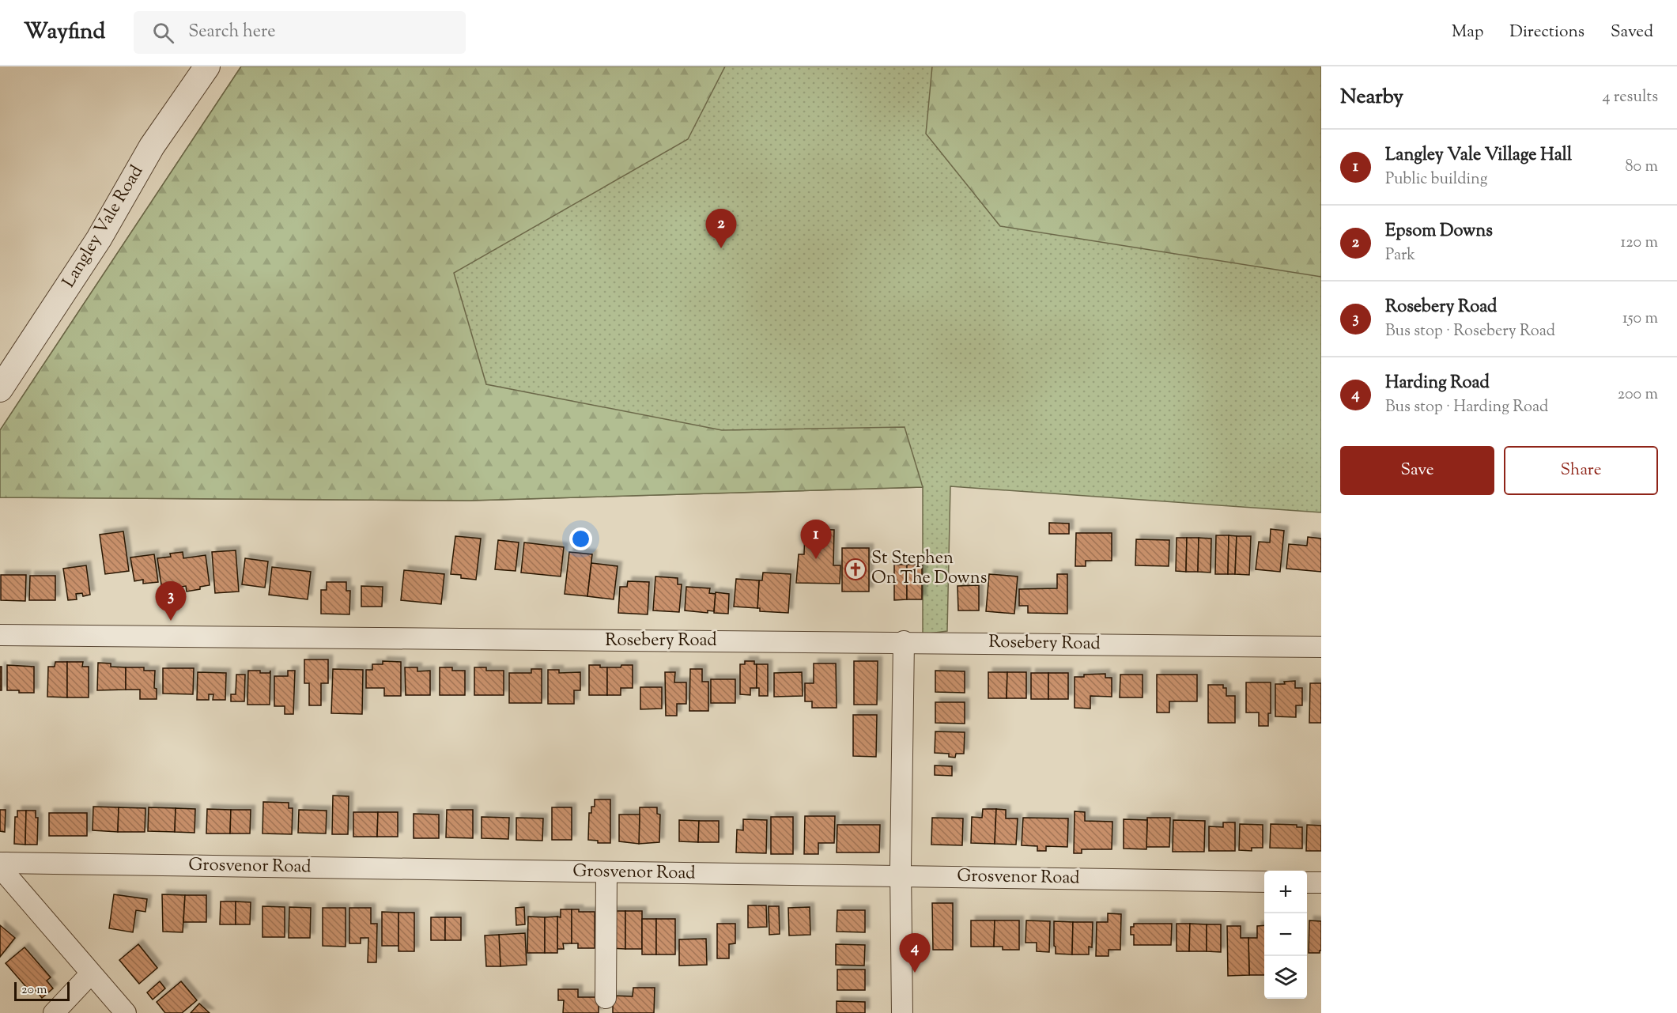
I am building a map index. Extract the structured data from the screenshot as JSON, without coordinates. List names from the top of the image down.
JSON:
{
  "streets": {
    "street": ["Langley Vale Road", "Rosebery Road", "Grosvenor Road"]
  },
  "places": {
    "church": ["St Stephen On The Downs"]
  },
  "scale_bar": "20 m",
  "page": {
    "header": "Wayfind",
    "search": "Search here",
    "nav": ["Map", "Directions", "Saved"],
    "heading": ["Nearby", "4 results"],
    "list": [
      {
        "mark": "1",
        "name": "Langley Vale Village Hall",
        "note": "Public building",
        "value": "80 m"
      },
      {
        "mark": "2",
        "name": "Epsom Downs",
        "note": "Park",
        "value": "120 m"
      },
      {
        "mark": "3",
        "name": "Rosebery Road",
        "note": "Bus stop · Rosebery Road",
        "value": "150 m"
      },
      {
        "mark": "4",
        "name": "Harding Road",
        "note": "Bus stop · Harding Road",
        "value": "200 m"
      }
    ],
    "pins": [
      "2",
      "1",
      "3",
      "4"
    ],
    "buttons": ["Save", "Share"],
    "map_buttons": ["+", "−"],
    "scale": "20 m"
  }
}
